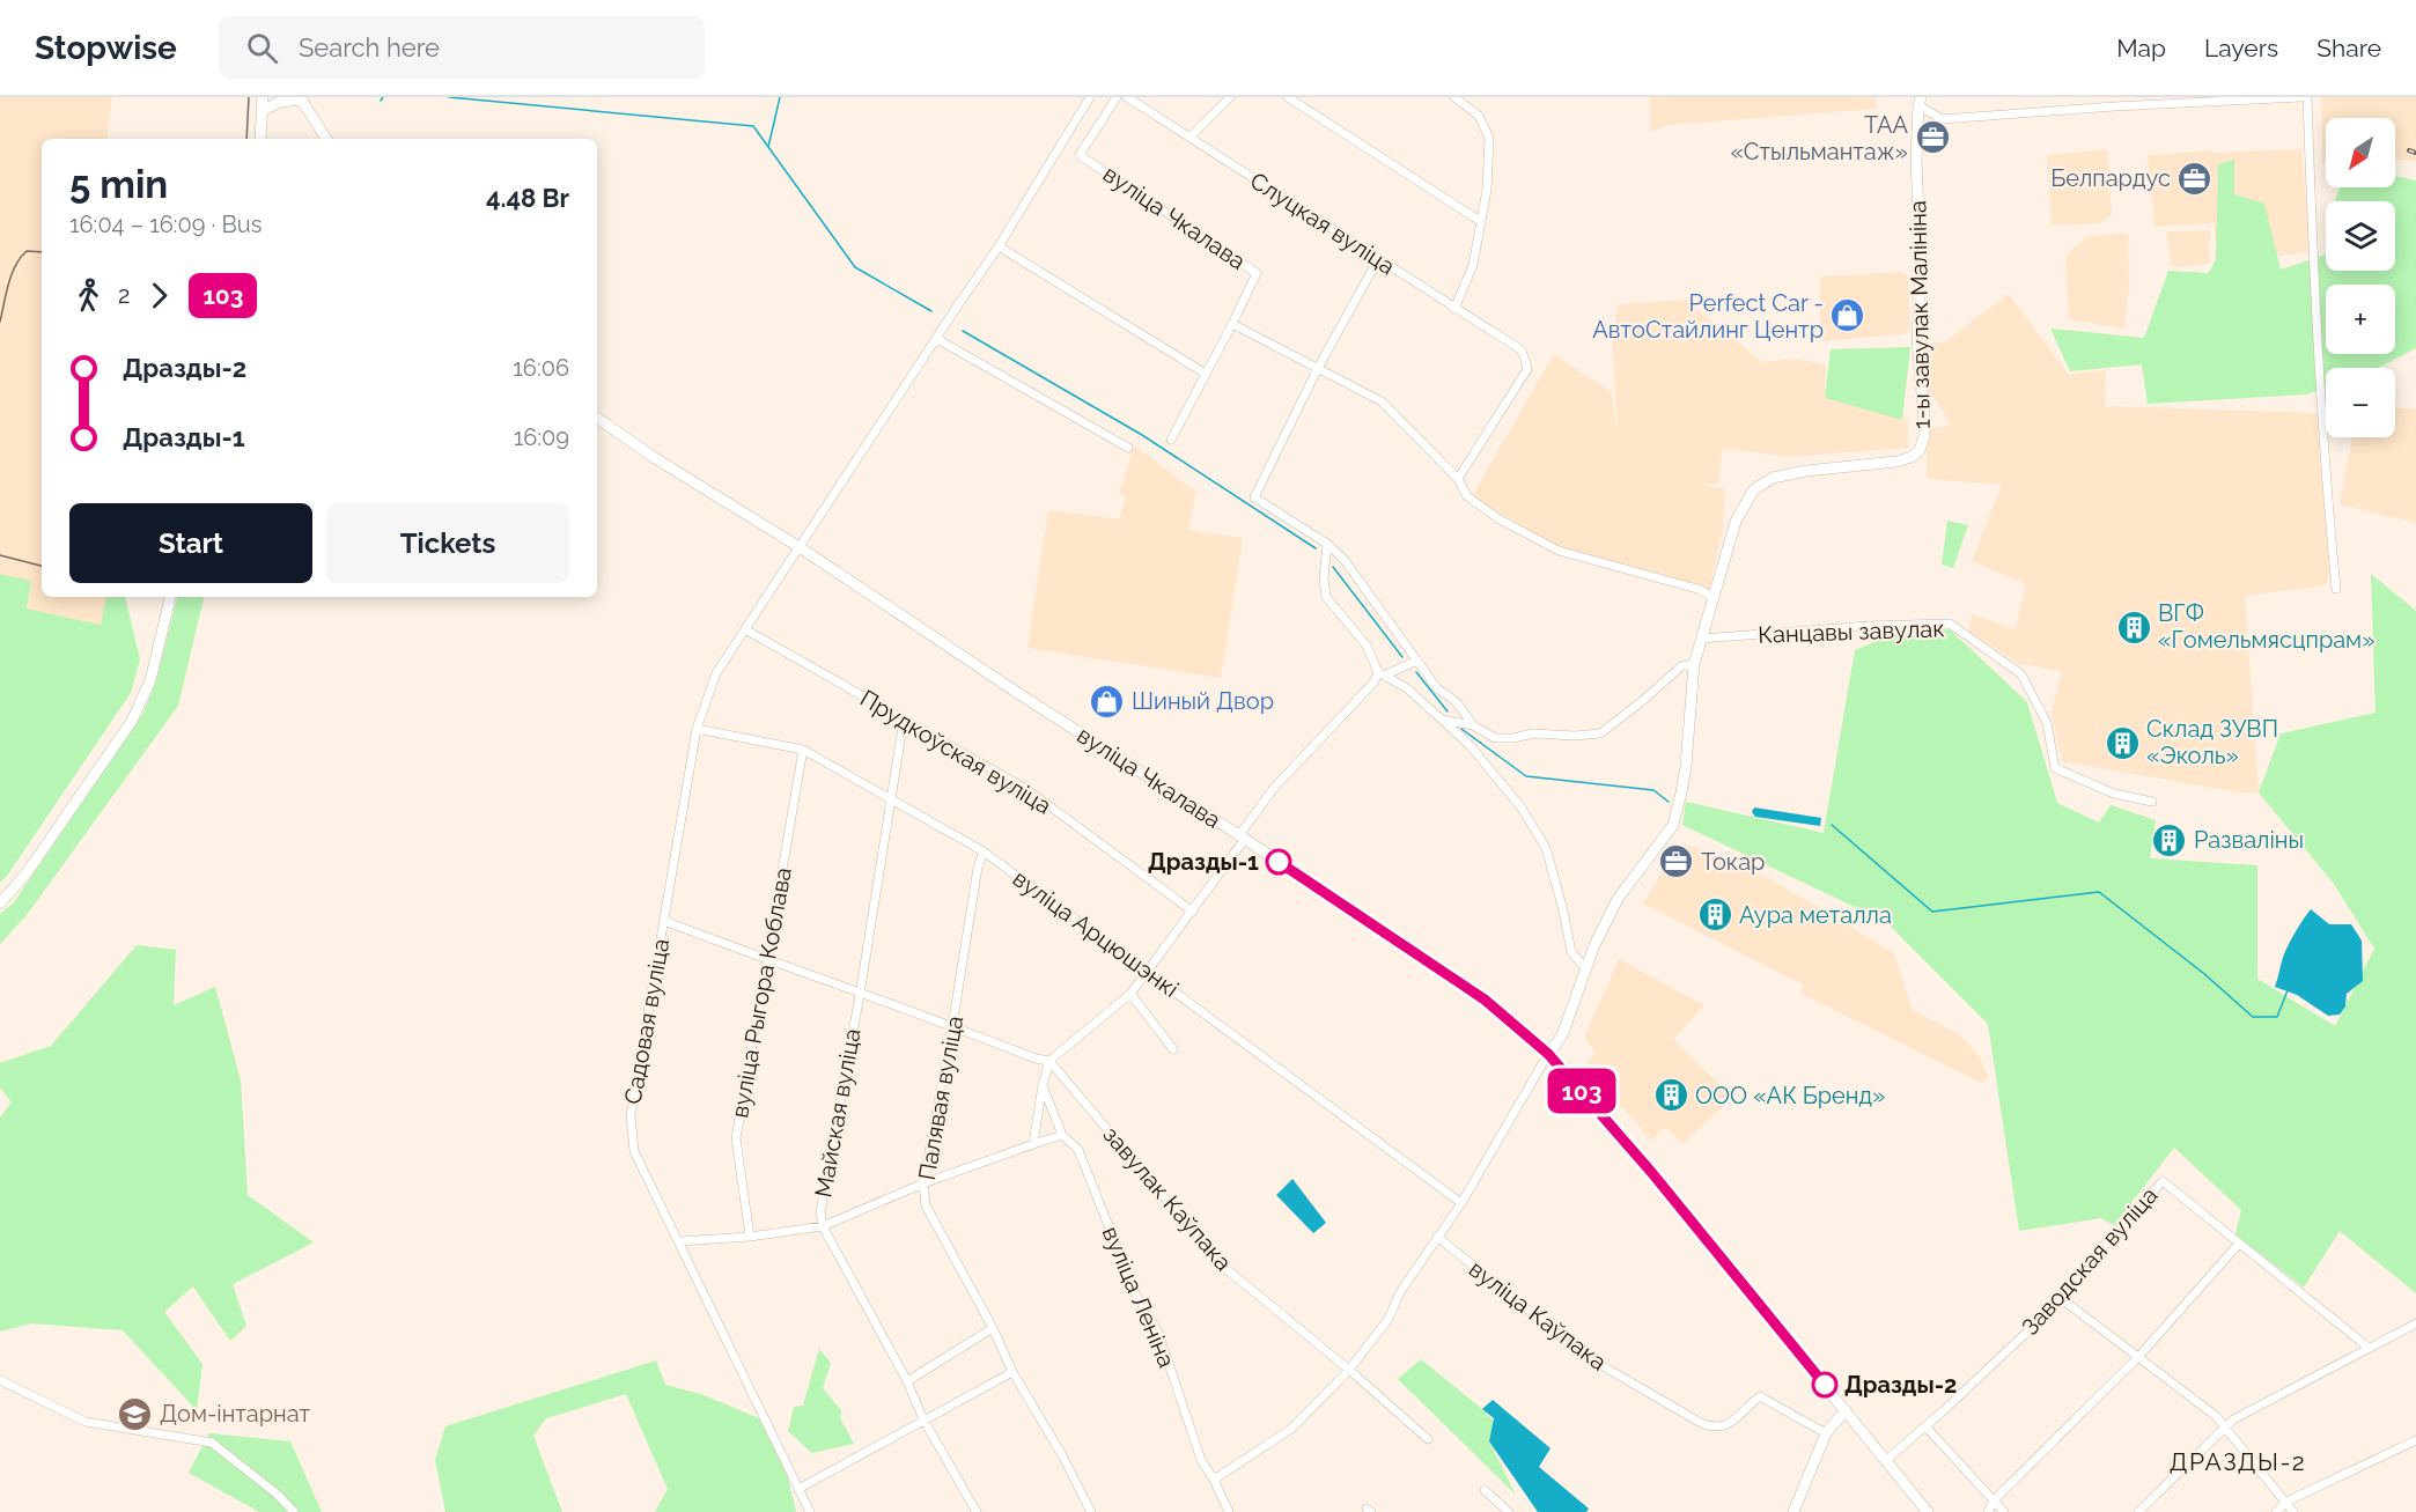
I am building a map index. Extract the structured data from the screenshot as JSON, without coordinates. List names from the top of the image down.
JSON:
{
  "streets": {
    "main road": ["вуліца Чкалава", "1-ы завулак Малініна"],
    "street": [
      "Слуцкая вуліца",
      "Канцавы завулак",
      "Прудкоўская вуліца",
      "вуліца Арцюшэнкі",
      "вуліца Рыгора Коблава",
      "Садовая вуліца",
      "Палявая вуліца",
      "Майская вуліца",
      "завулак Каўпака",
      "Заводская вуліца",
      "вуліца Леніна",
      "вуліца Каўпака"
    ]
  },
  "crossings": [
    ["вуліца Чкалава", "Садовая вуліца"],
    ["1-ы завулак Малініна", "Канцавы завулак"],
    ["Прудкоўская вуліца", "Садовая вуліца"],
    ["Прудкоўская вуліца", "Майская вуліца"],
    ["вуліца Арцюшэнкі", "вуліца Рыгора Коблава"],
    ["вуліца Арцюшэнкі", "Садовая вуліца"],
    ["вуліца Арцюшэнкі", "Палявая вуліца"],
    ["вуліца Арцюшэнкі", "Майская вуліца"]
  ],
  "districts": ["ДРАЗДЫ-2"],
  "places": {
    "office": ["ТАА «Стыльмантаж»", "Белпардус", "Токар"],
    "shop": ["Perfect Car - АвтоСтайлинг Центр", "Шиный Двор"],
    "building": [
      "ВГФ «Гомельмясцпрам»",
      "Склад ЗУВП «Эколь»",
      "Разваліны",
      "Аура металла",
      "ООО «АК Бренд»"
    ],
    "other": ["Дразды-1", "Дразды-2"],
    "school or university": ["Дом-інтарнат"]
  },
  "lines": ["bus line 103"],
  "north": "bottom left",
  "page": {
    "header": "Stopwise",
    "search": "Search here",
    "nav": ["Map", "Layers", "Share"],
    "on_map": "103",
    "map_buttons": ["+", "−"],
    "heading": ["5 min", "16:04 – 16:09 · Bus", "4.48 Br"],
    "legs": ["2", "103"],
    "list": [
      {
        "name": "Дразды-2",
        "value": "16:06"
      },
      {
        "name": "Дразды-1",
        "value": "16:09"
      }
    ],
    "buttons": ["Start", "Tickets"]
  }
}
